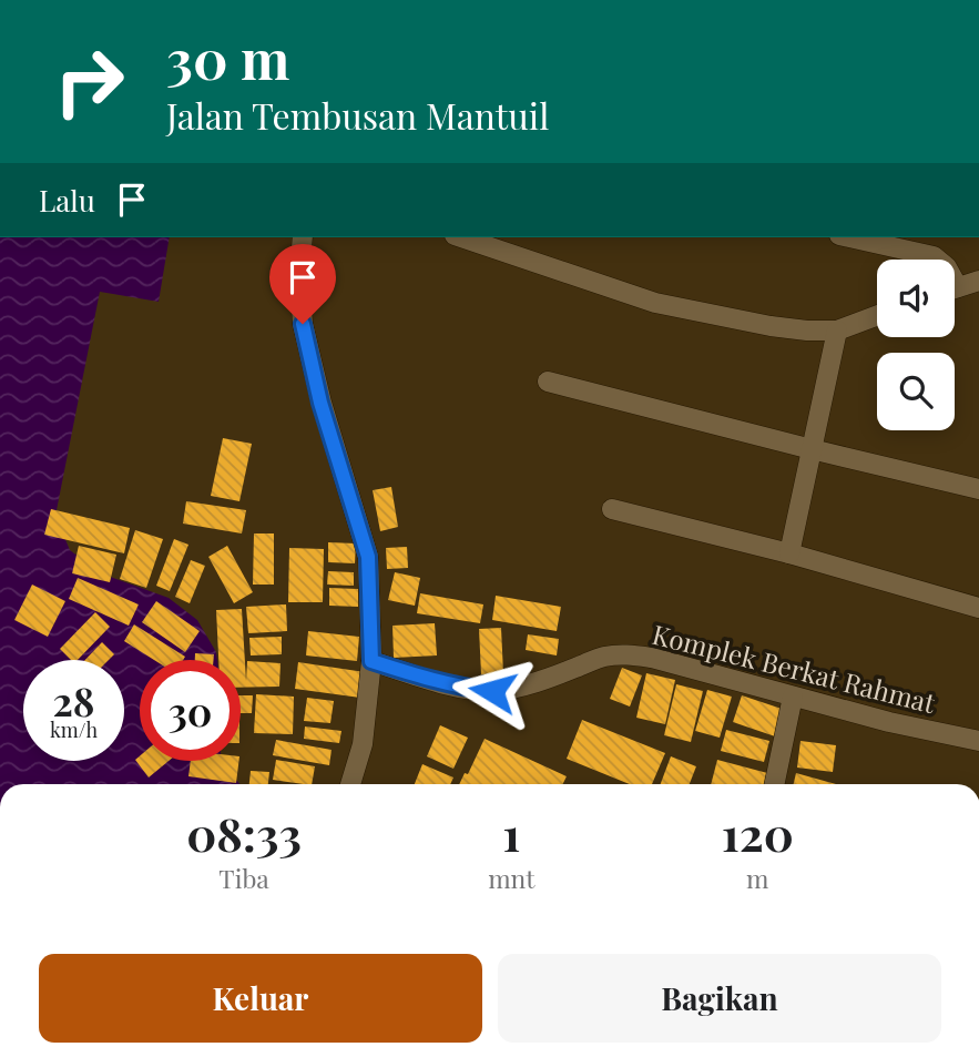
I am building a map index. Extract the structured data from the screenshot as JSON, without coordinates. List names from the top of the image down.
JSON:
{
  "streets": {
    "street": ["Komplek Berkat Rahmat"]
  },
  "page": {
    "turn": ["30 m", "Jalan Tembusan Mantuil"],
    "then": "Lalu",
    "speed": "28 km/h",
    "limit": "30",
    "eta": [
      "08:33",
      "Tiba",
      "1",
      "mnt",
      "120",
      "m"
    ],
    "buttons": ["Keluar", "Bagikan"]
  }
}
